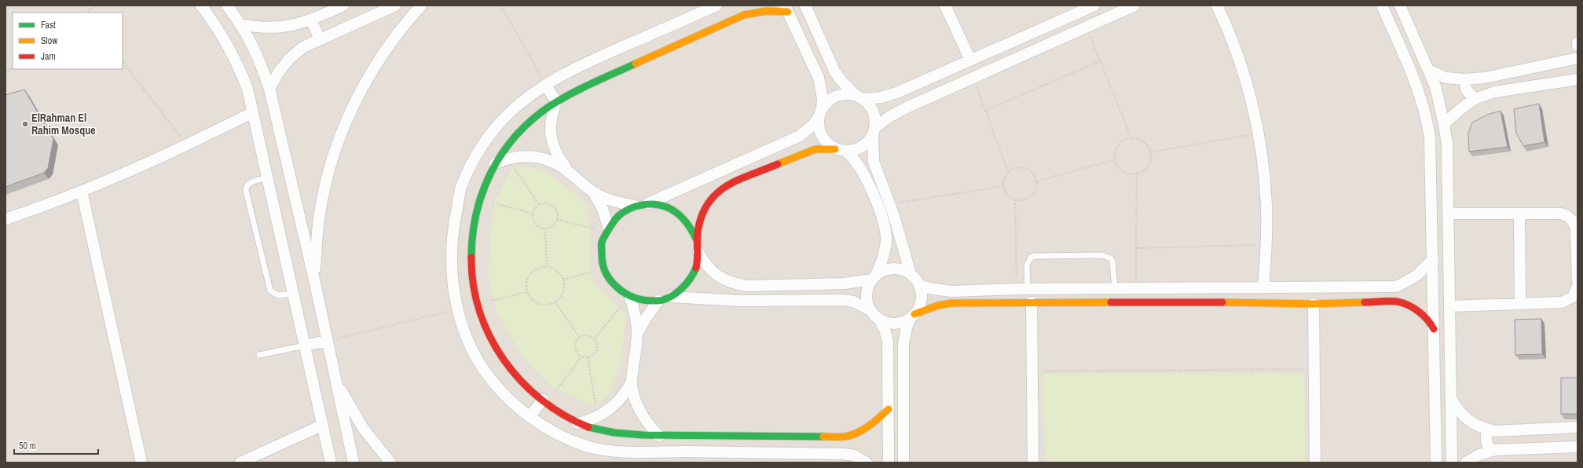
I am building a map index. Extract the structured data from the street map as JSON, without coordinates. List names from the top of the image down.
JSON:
{
  "places": ["ElRahman El Rahim Mosque"],
  "legend": ["Fast", "Slow", "Jam"],
  "scale_bar": "50 m"
}
